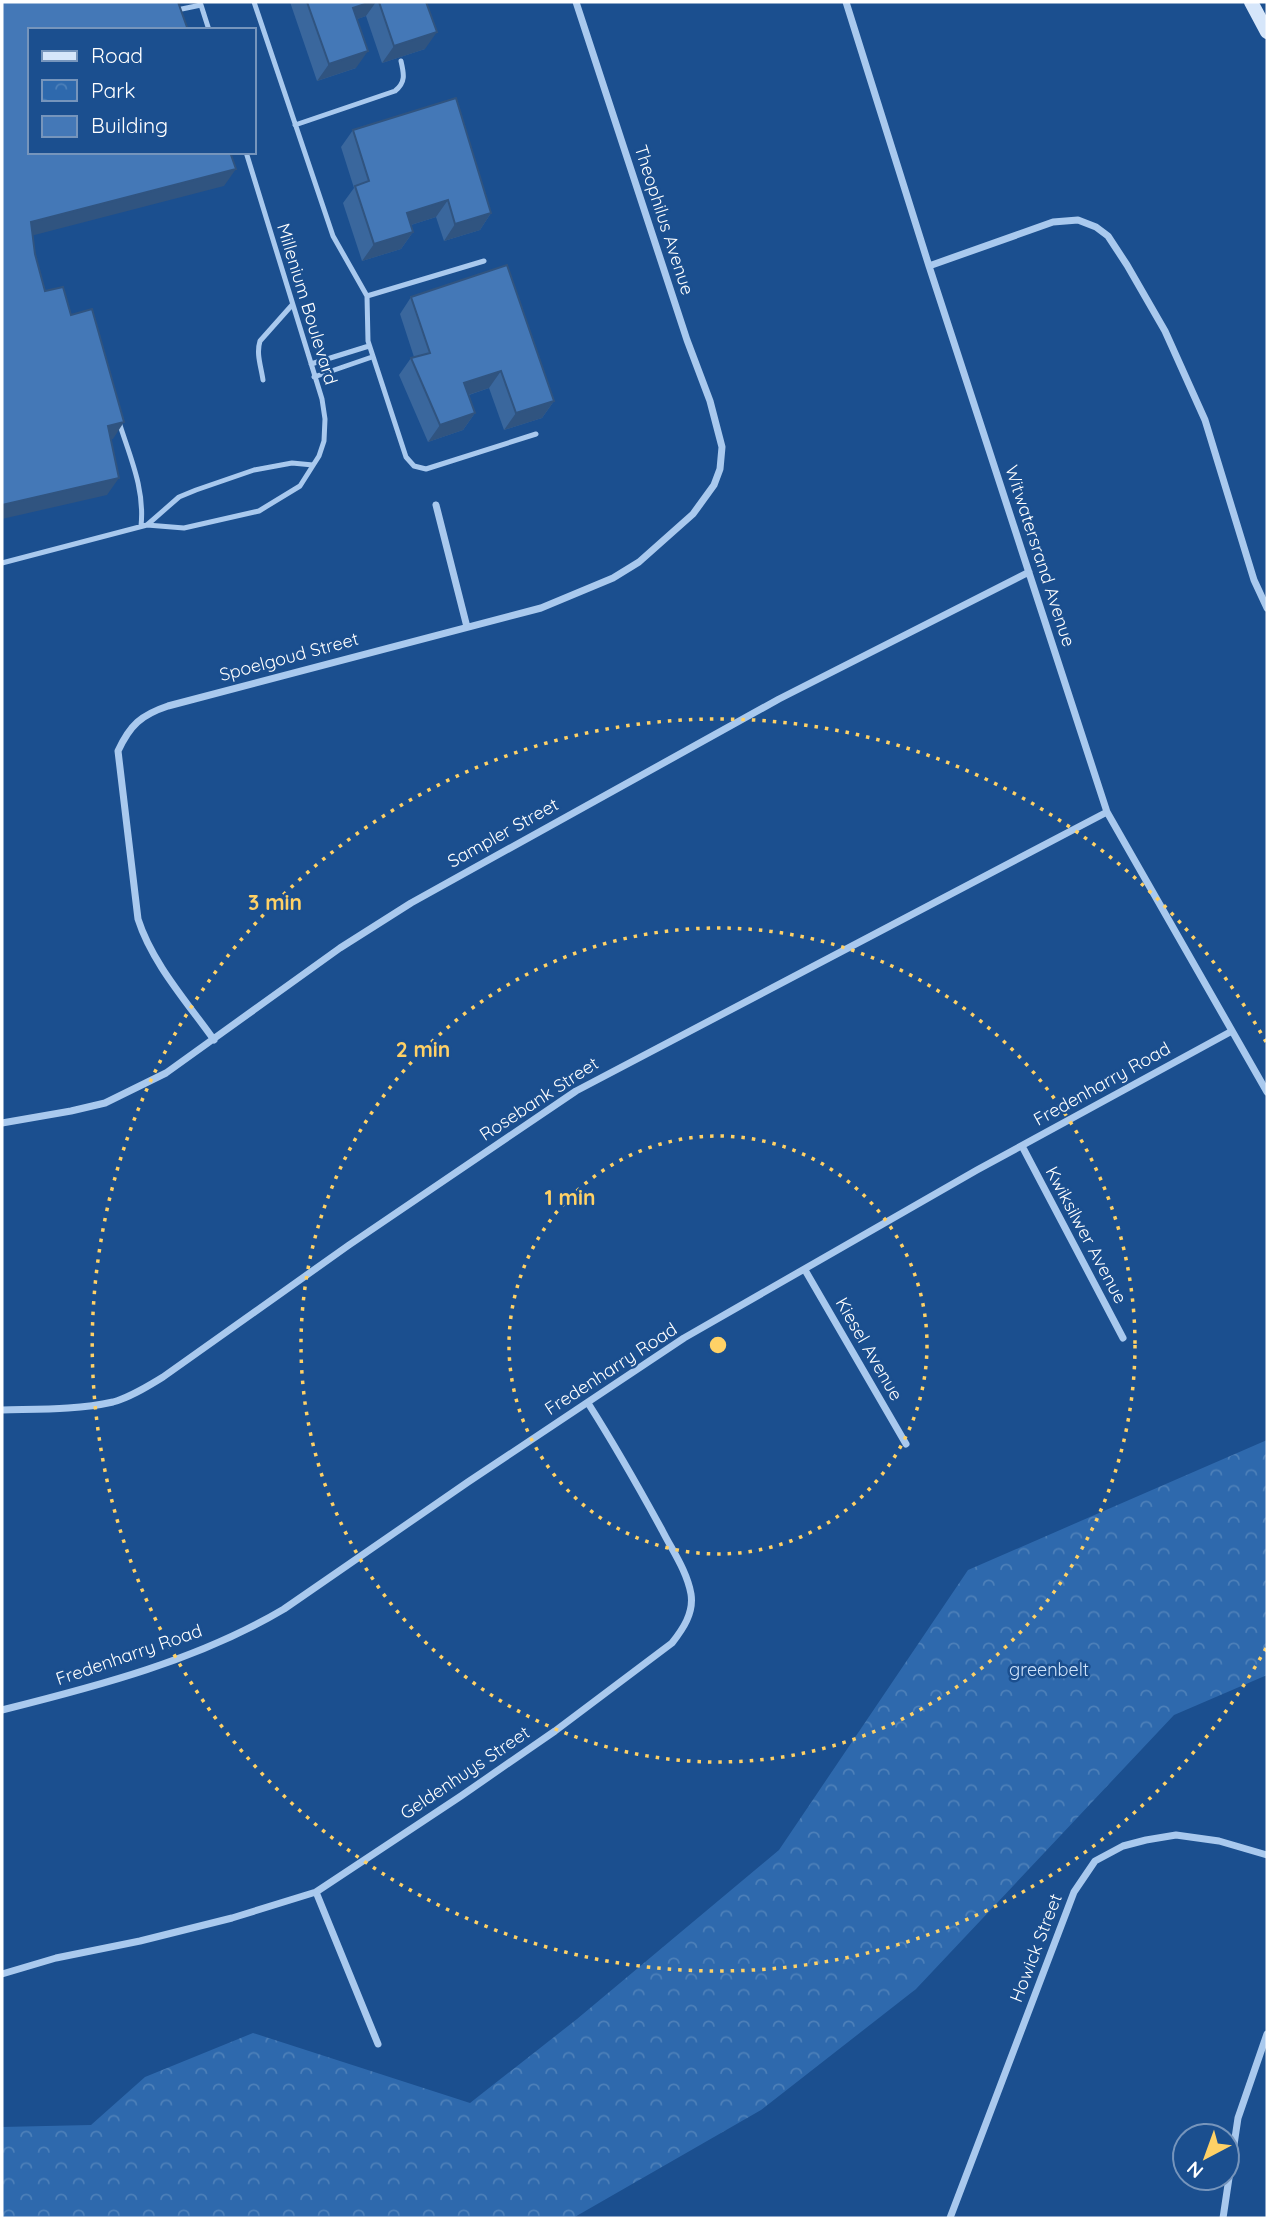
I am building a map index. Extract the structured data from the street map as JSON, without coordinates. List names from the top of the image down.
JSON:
{
  "streets": {
    "street": [
      "Theophilus Avenue",
      "Witwatersrand Avenue",
      "Spoelgoud Street",
      "Sampler Street",
      "Fredenharry Road",
      "Rosebank Street",
      "Kwiksilwer Avenue",
      "Kiesel Avenue",
      "Geldenhuys Street",
      "Howick Street"
    ],
    "lane": ["Millenium Boulevard"]
  },
  "crossings": [
    ["Theophilus Avenue", "Spoelgoud Street"],
    ["Witwatersrand Avenue", "Sampler Street"],
    ["Witwatersrand Avenue", "Fredenharry Road"],
    ["Witwatersrand Avenue", "Rosebank Street"],
    ["Spoelgoud Street", "Sampler Street"],
    ["Fredenharry Road", "Kwiksilwer Avenue"],
    ["Fredenharry Road", "Kiesel Avenue"],
    ["Fredenharry Road", "Geldenhuys Street"]
  ],
  "parks": ["greenbelt"],
  "legend": ["Road", "Park", "Building"],
  "north": "bottom left",
  "rings": ["3 min", "2 min", "1 min"]
}
